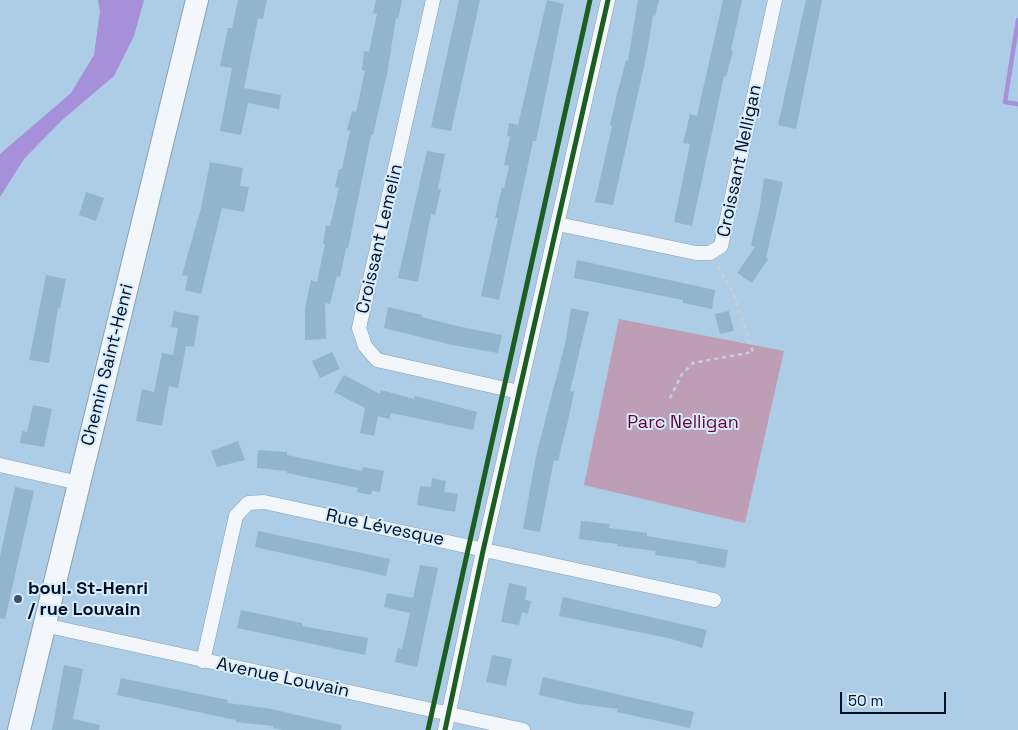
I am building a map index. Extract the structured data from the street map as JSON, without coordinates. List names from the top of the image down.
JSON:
{
  "streets": {
    "main road": ["Chemin Saint-Henri"],
    "street": [
      "Croissant Nelligan",
      "Croissant Lemelin",
      "Rue Lévesque",
      "Avenue Louvain"
    ]
  },
  "crossings": [
    ["Chemin Saint-Henri", "Avenue Louvain"],
    ["Rue Lévesque", "Avenue Louvain"]
  ],
  "parks": ["Parc Nelligan"],
  "places": ["boul. St-Henri / rue Louvain"],
  "scale_bar": "50 m"
}
